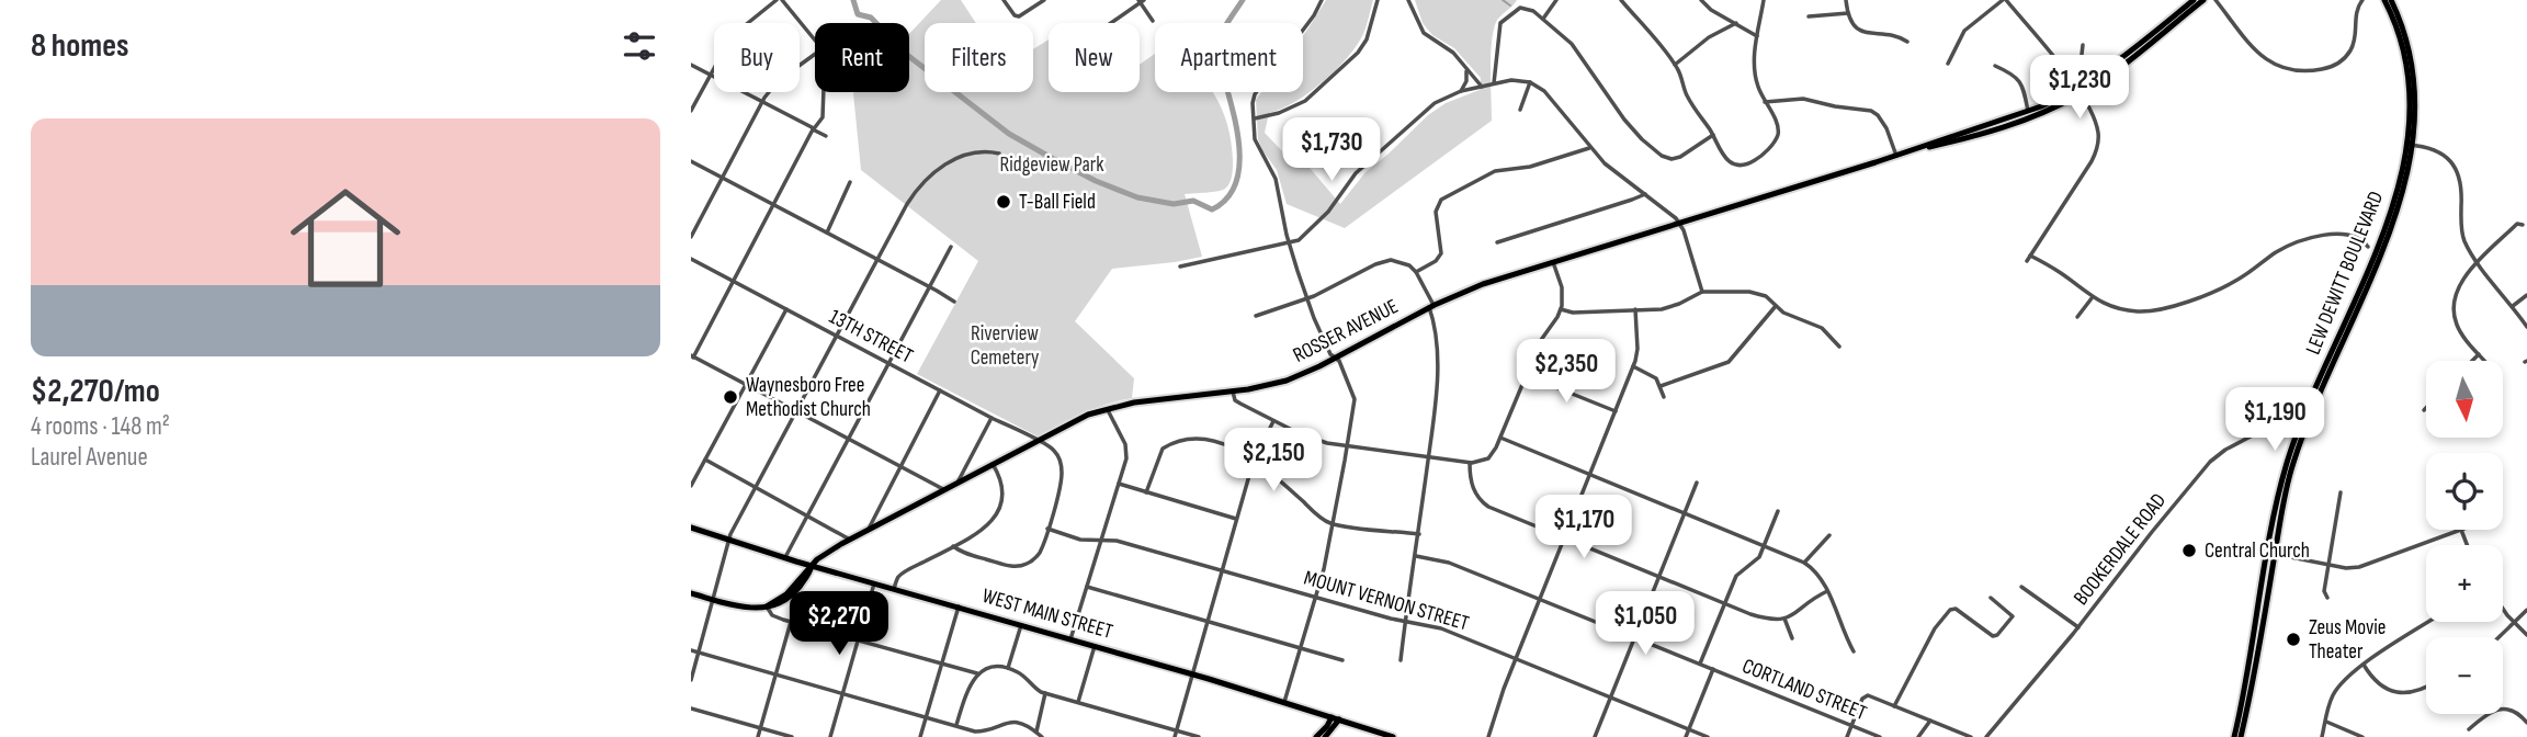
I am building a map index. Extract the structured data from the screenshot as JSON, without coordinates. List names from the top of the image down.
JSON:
{
  "streets": {
    "main road": ["LEW DEWITT BOULEVARD", "ROSSER AVENUE", "WEST MAIN STREET"],
    "street": [
      "13TH STREET",
      "BOOKERDALE ROAD",
      "MOUNT VERNON STREET",
      "CORTLAND STREET"
    ]
  },
  "crossings": [
    ["LEW DEWITT BOULEVARD", "BOOKERDALE ROAD"],
    ["ROSSER AVENUE", "13TH STREET"],
    ["ROSSER AVENUE", "WEST MAIN STREET"]
  ],
  "parks": ["Ridgeview Park", "Riverview Cemetery"],
  "places": [
    "T-Ball Field",
    "Waynesboro Free Methodist Church",
    "Central Church",
    "Zeus Movie Theater"
  ],
  "north": "bottom",
  "page": {
    "heading": "8 homes",
    "chip": [
      "Buy",
      "Rent",
      "Filters",
      "New",
      "Apartment"
    ],
    "price": [
      "$1,230",
      "$1,730",
      "$2,350",
      "$1,190",
      "$2,150",
      "$1,170",
      "$2,270",
      "$1,050"
    ],
    "list": [
      {
        "name": "$2,270/mo",
        "note": "4 rooms · 148 m² · Laurel Avenue"
      }
    ],
    "map_buttons": ["+", "−"]
  }
}
